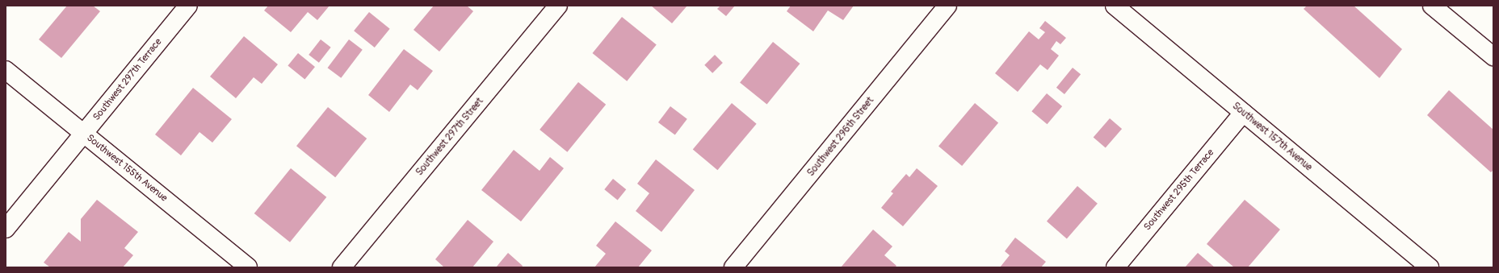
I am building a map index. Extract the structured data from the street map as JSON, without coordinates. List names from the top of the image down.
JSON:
{
  "streets": {
    "street": [
      "Southwest 297th Terrace",
      "Southwest 297th Street",
      "Southwest 296th Street",
      "Southwest 157th Avenue",
      "Southwest 155th Avenue",
      "Southwest 295th Terrace"
    ]
  },
  "crossings": [
    ["Southwest 297th Terrace", "Southwest 155th Avenue"],
    ["Southwest 157th Avenue", "Southwest 295th Terrace"]
  ]
}
